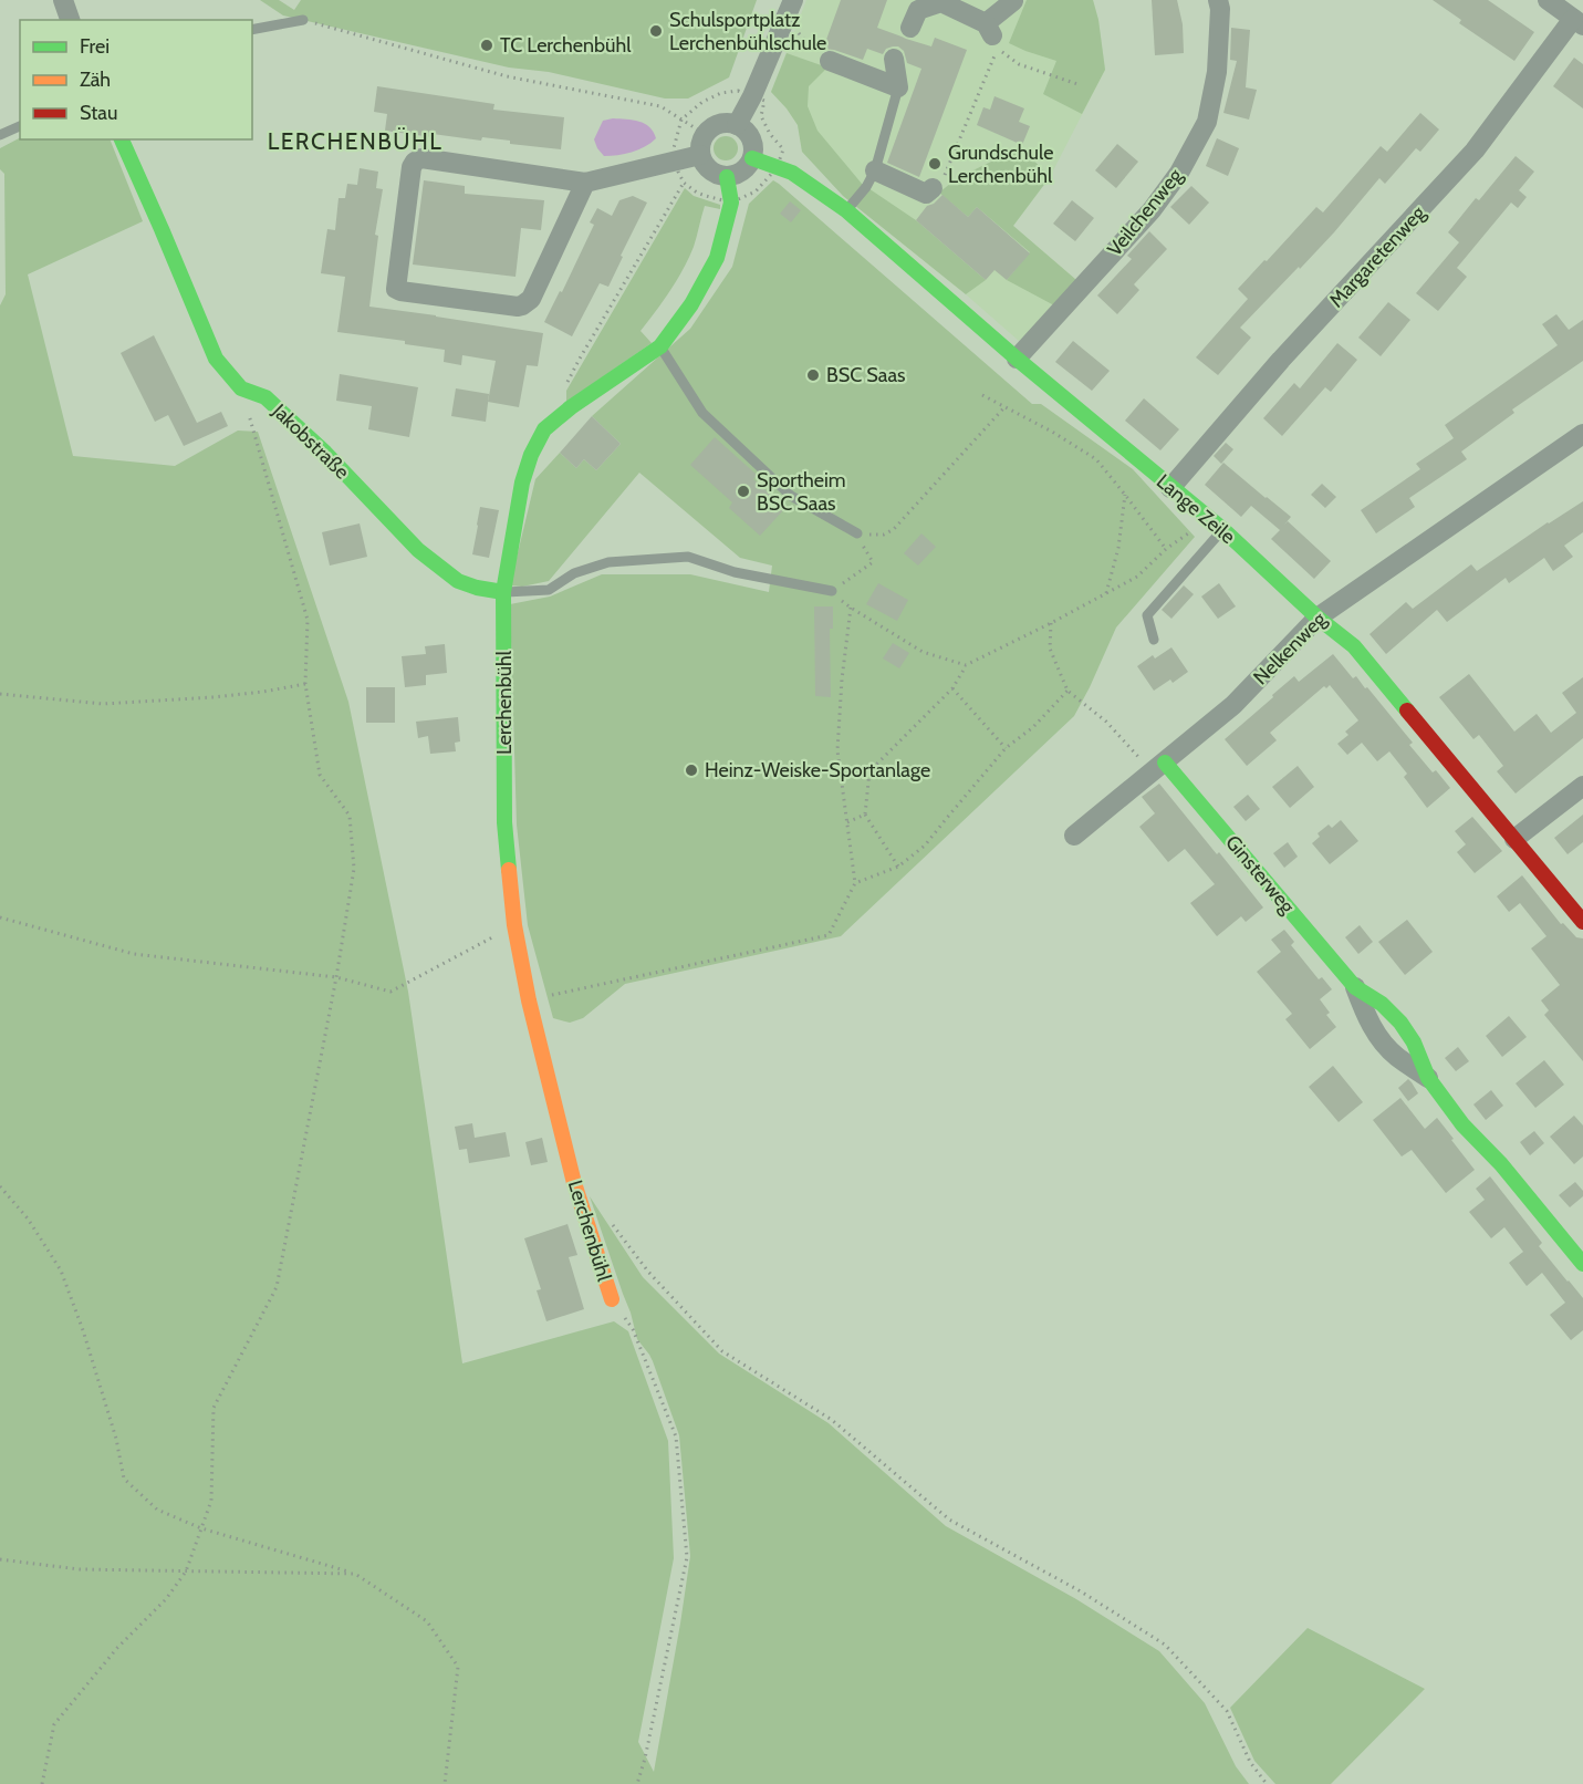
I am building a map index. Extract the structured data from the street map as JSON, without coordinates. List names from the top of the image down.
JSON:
{
  "streets": {
    "street": [
      "Veilchenweg",
      "Margaretenweg",
      "Jakobstraße",
      "Lange Zeile",
      "Nelkenweg",
      "Lerchenbühl",
      "Ginsterweg"
    ]
  },
  "crossings": [
    ["Veilchenweg", "Lange Zeile"],
    ["Margaretenweg", "Lange Zeile"],
    ["Jakobstraße", "Lerchenbühl"],
    ["Lange Zeile", "Nelkenweg"],
    ["Lange Zeile", "Lerchenbühl"],
    ["Nelkenweg", "Ginsterweg"]
  ],
  "districts": ["LERCHENBÜHL"],
  "places": [
    "Schulsportplatz Lerchenbühlschule",
    "TC Lerchenbühl",
    "Grundschule Lerchenbühl",
    "BSC Saas",
    "Sportheim BSC Saas",
    "Heinz-Weiske-Sportanlage"
  ],
  "legend": ["Frei", "Zäh", "Stau"]
}
